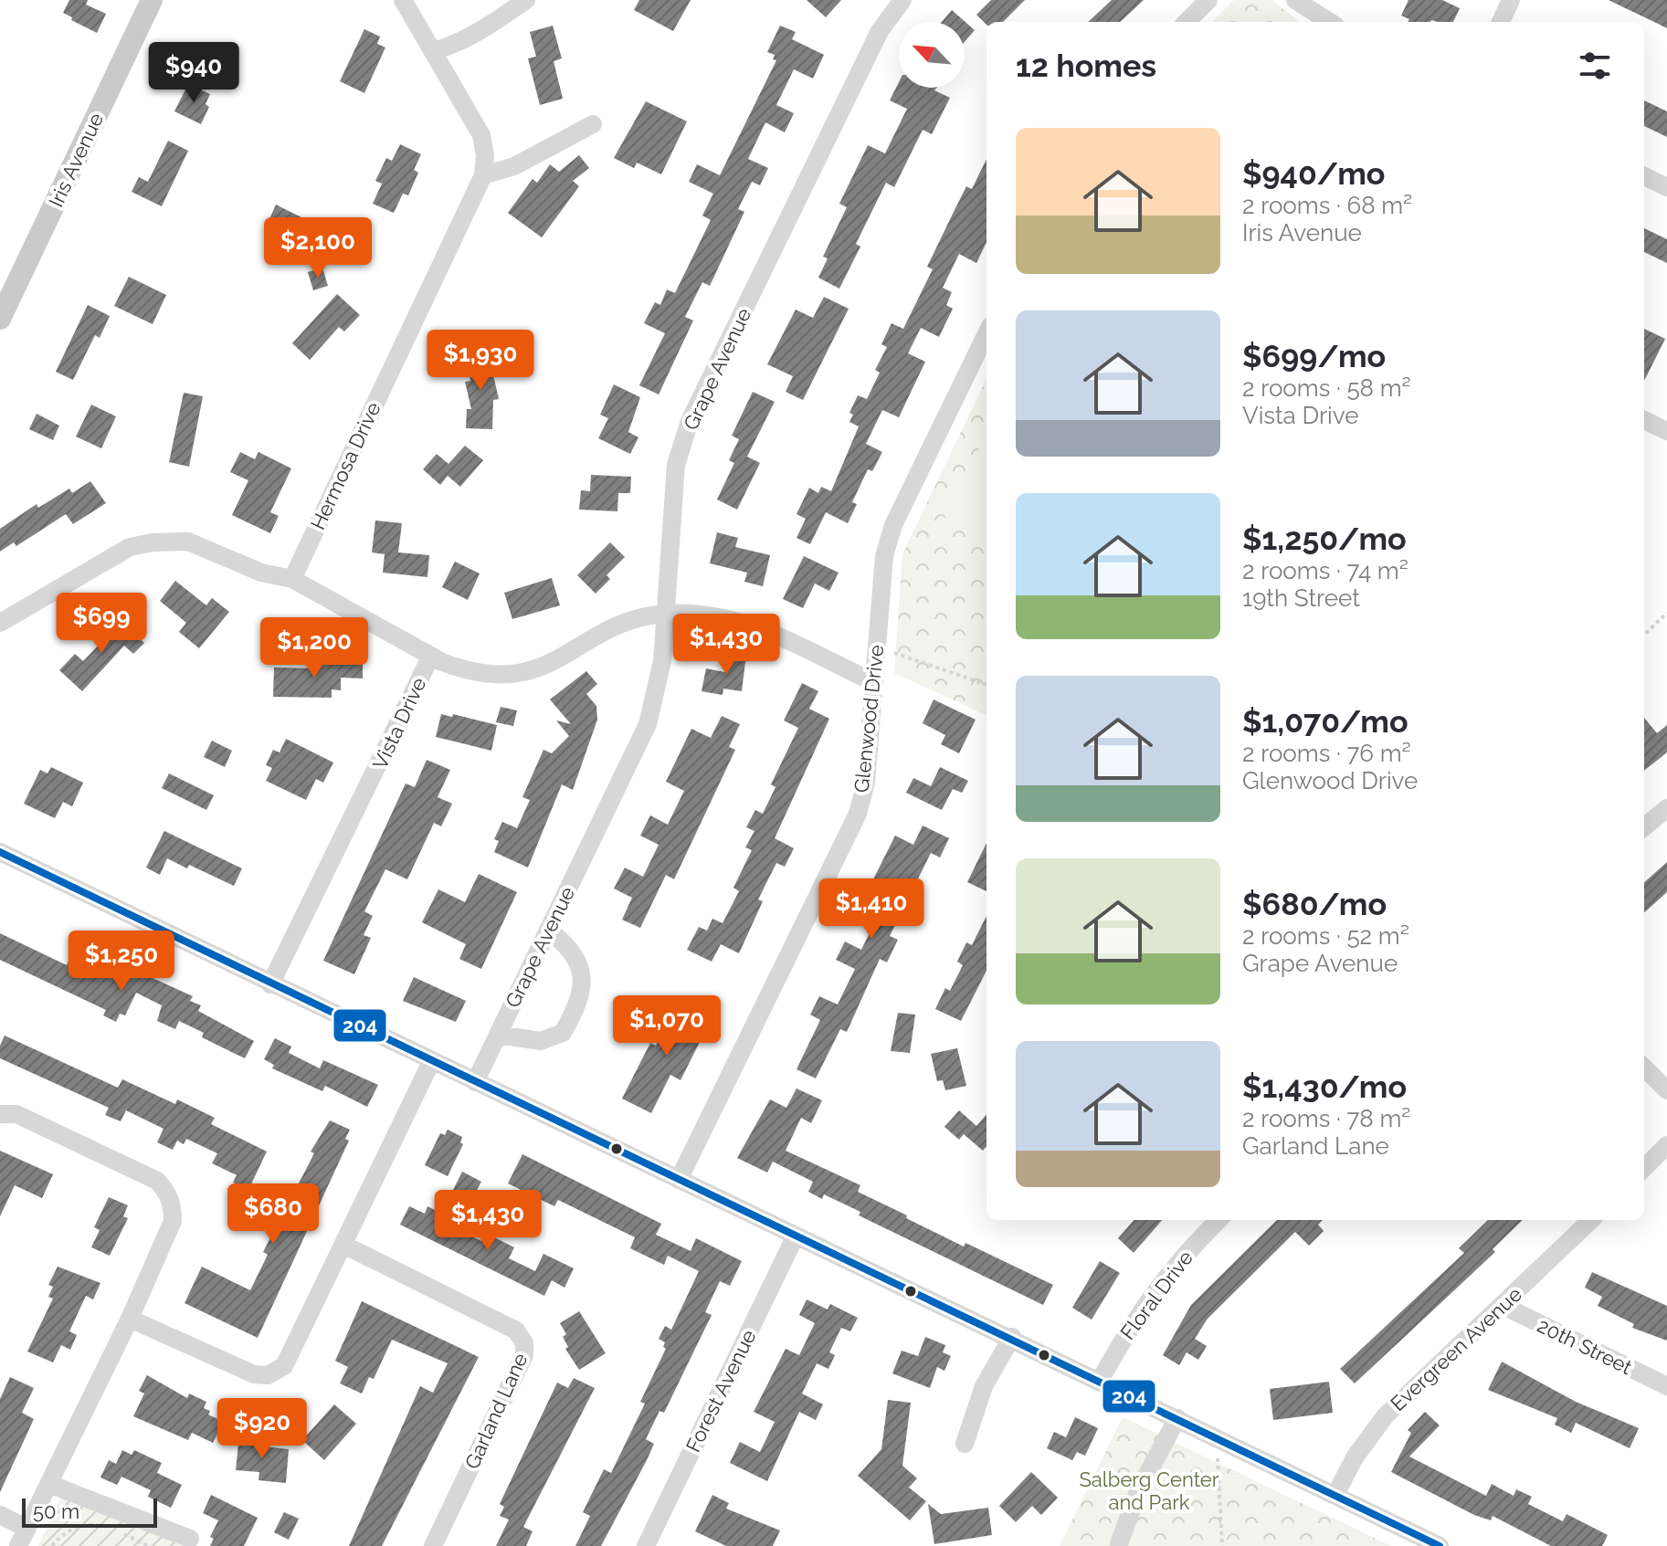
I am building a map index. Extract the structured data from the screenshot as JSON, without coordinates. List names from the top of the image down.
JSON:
{
  "streets": {
    "main road": ["Iris Avenue"],
    "street": [
      "Grape Avenue",
      "Hermosa Drive",
      "Glenwood Drive",
      "Vista Drive",
      "Floral Drive",
      "20th Street",
      "Evergreen Avenue",
      "Forest Avenue",
      "Garland Lane"
    ]
  },
  "crossings": [
    ["Hermosa Drive", "Vista Drive"],
    ["20th Street", "Evergreen Avenue"]
  ],
  "parks": ["Salberg Center and Park"],
  "lines": ["transit line 204"],
  "scale_bar": "50 m",
  "north": "top left",
  "page": {
    "heading": "12 homes",
    "price": [
      "$940",
      "$2,100",
      "$1,930",
      "$699",
      "$1,430",
      "$1,200",
      "$1,410",
      "$1,250",
      "$1,070",
      "$680",
      "$1,430",
      "$920"
    ],
    "list": [
      {
        "name": "$940/mo",
        "note": "2 rooms · 68 m² · Iris Avenue"
      },
      {
        "name": "$699/mo",
        "note": "2 rooms · 58 m² · Vista Drive"
      },
      {
        "name": "$1,250/mo",
        "note": "2 rooms · 74 m² · 19th Street"
      },
      {
        "name": "$1,070/mo",
        "note": "2 rooms · 76 m² · Glenwood Drive"
      },
      {
        "name": "$680/mo",
        "note": "2 rooms · 52 m² · Grape Avenue"
      },
      {
        "name": "$1,430/mo",
        "note": "2 rooms · 78 m² · Garland Lane"
      }
    ],
    "scale": "50 m"
  }
}
